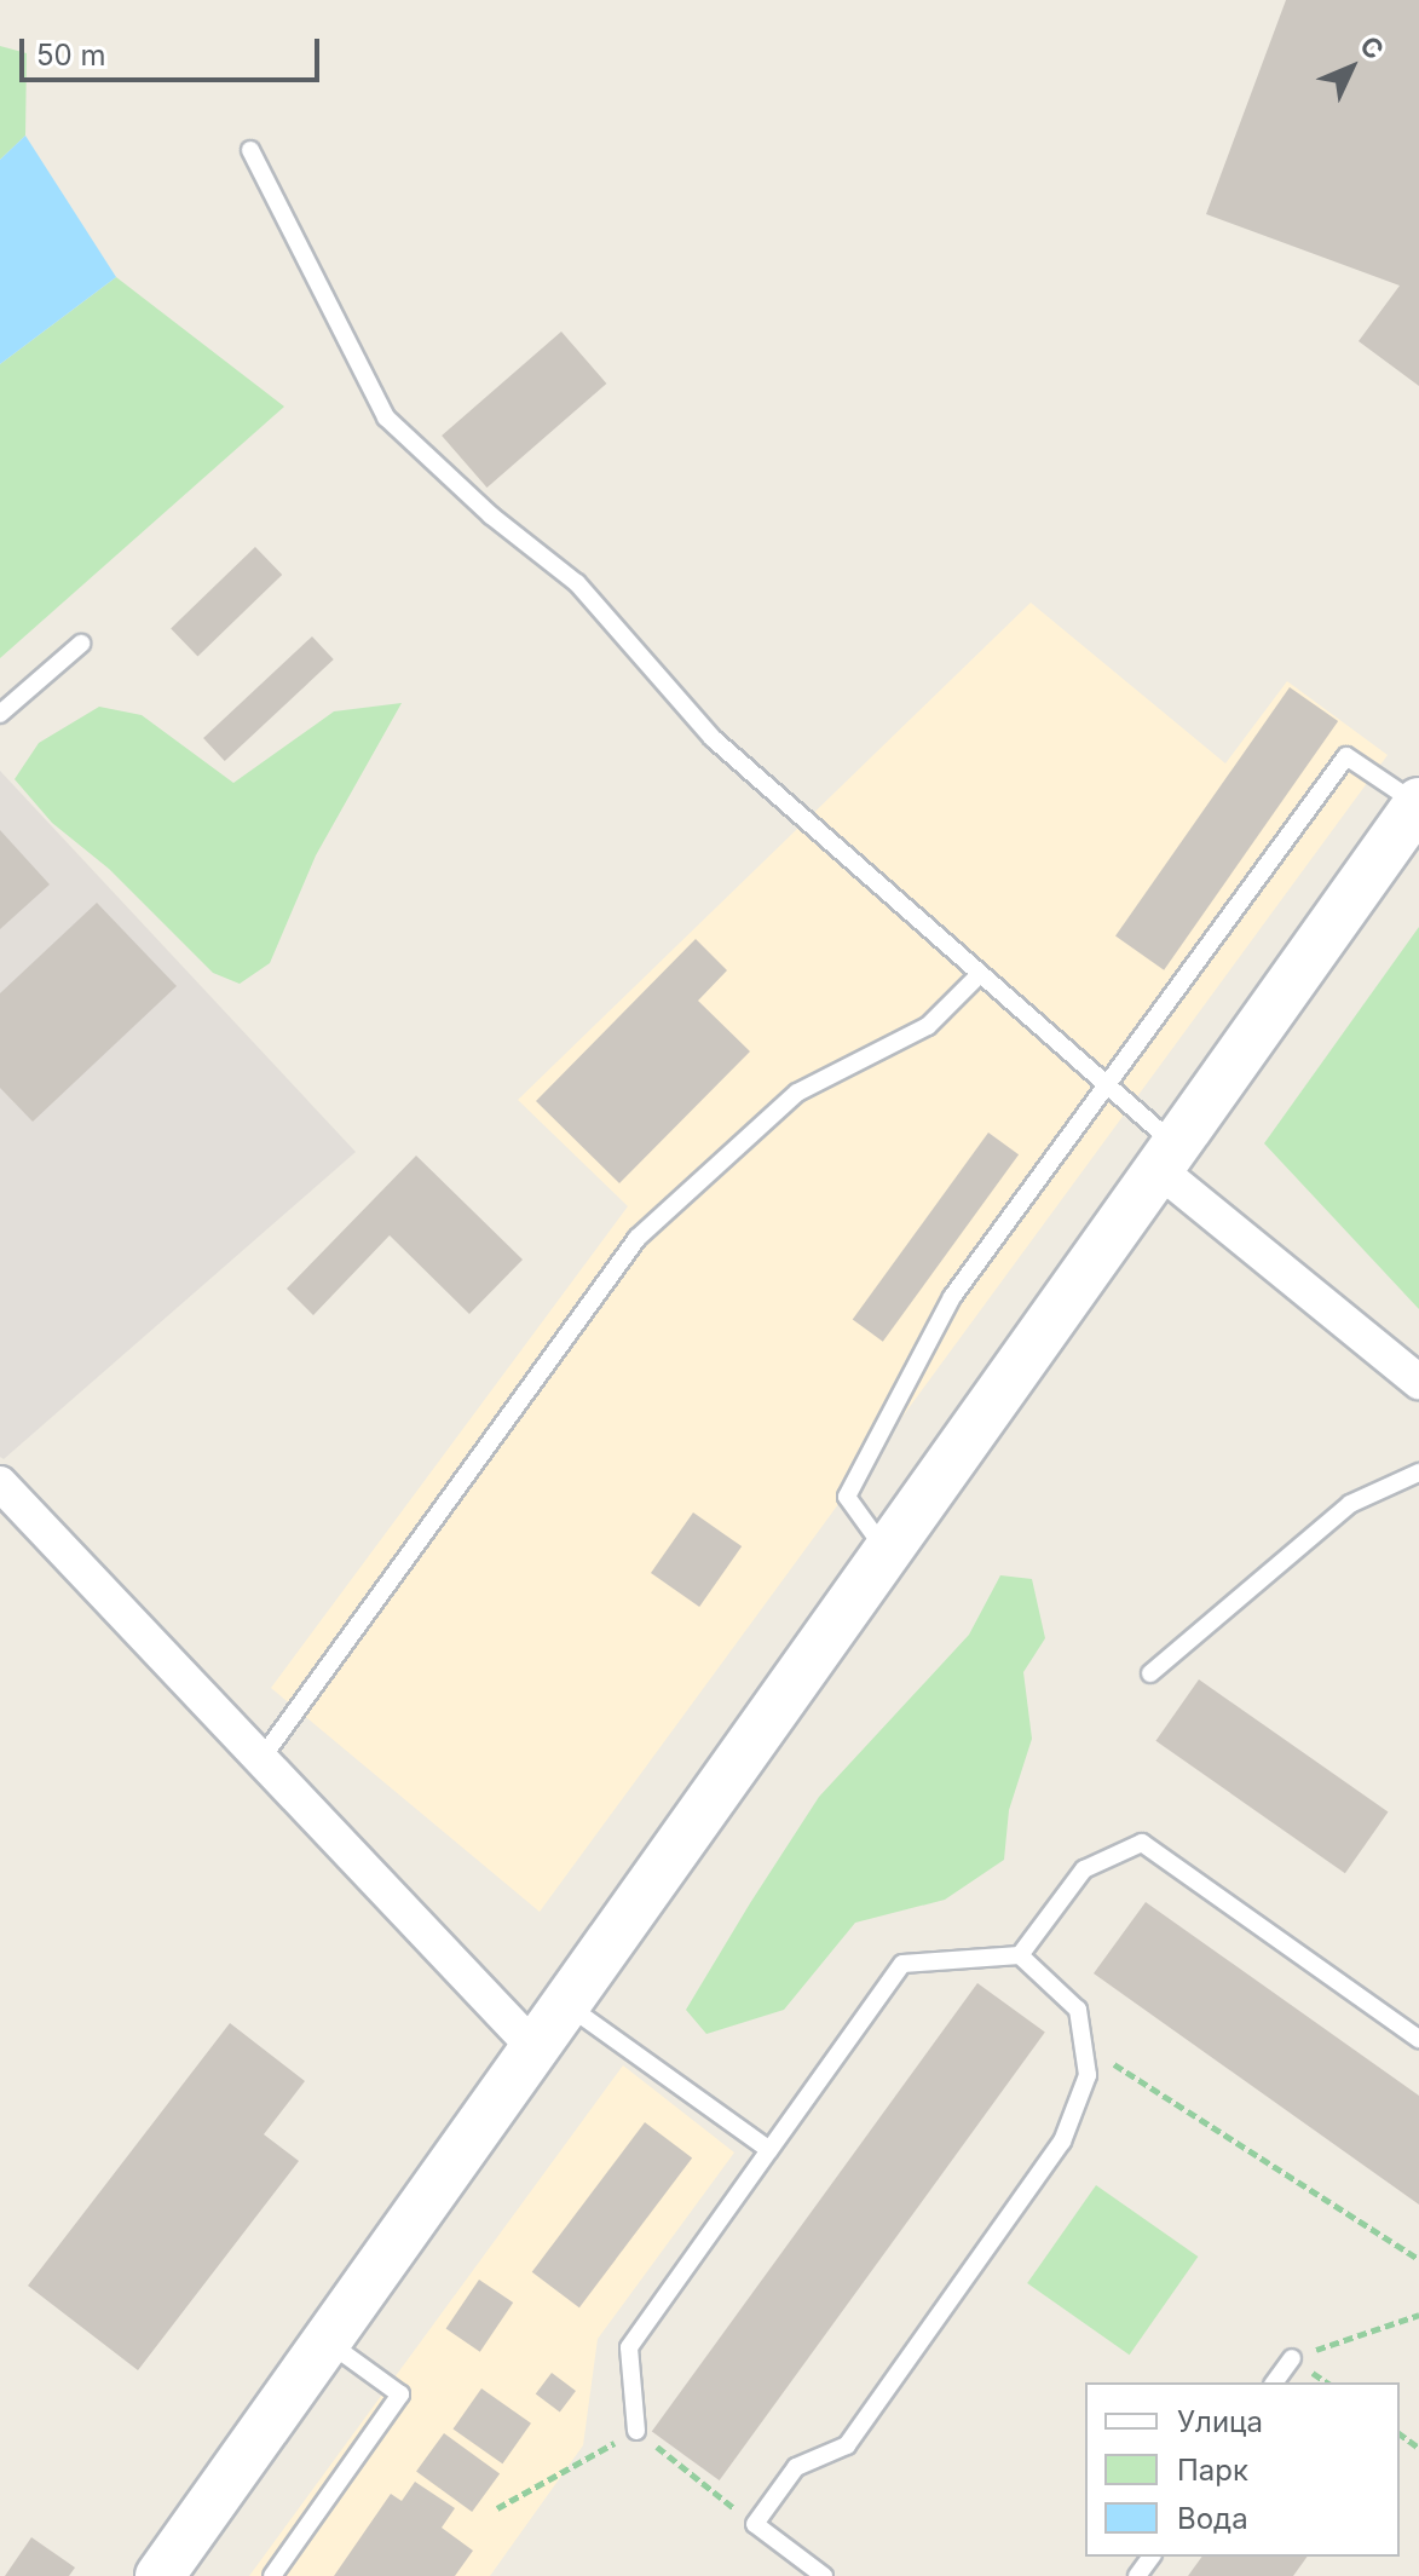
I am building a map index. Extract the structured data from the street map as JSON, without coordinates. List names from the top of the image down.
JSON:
{
  "legend": ["Улица", "Парк", "Вода"],
  "scale_bar": "50 m",
  "north": "top right"
}
